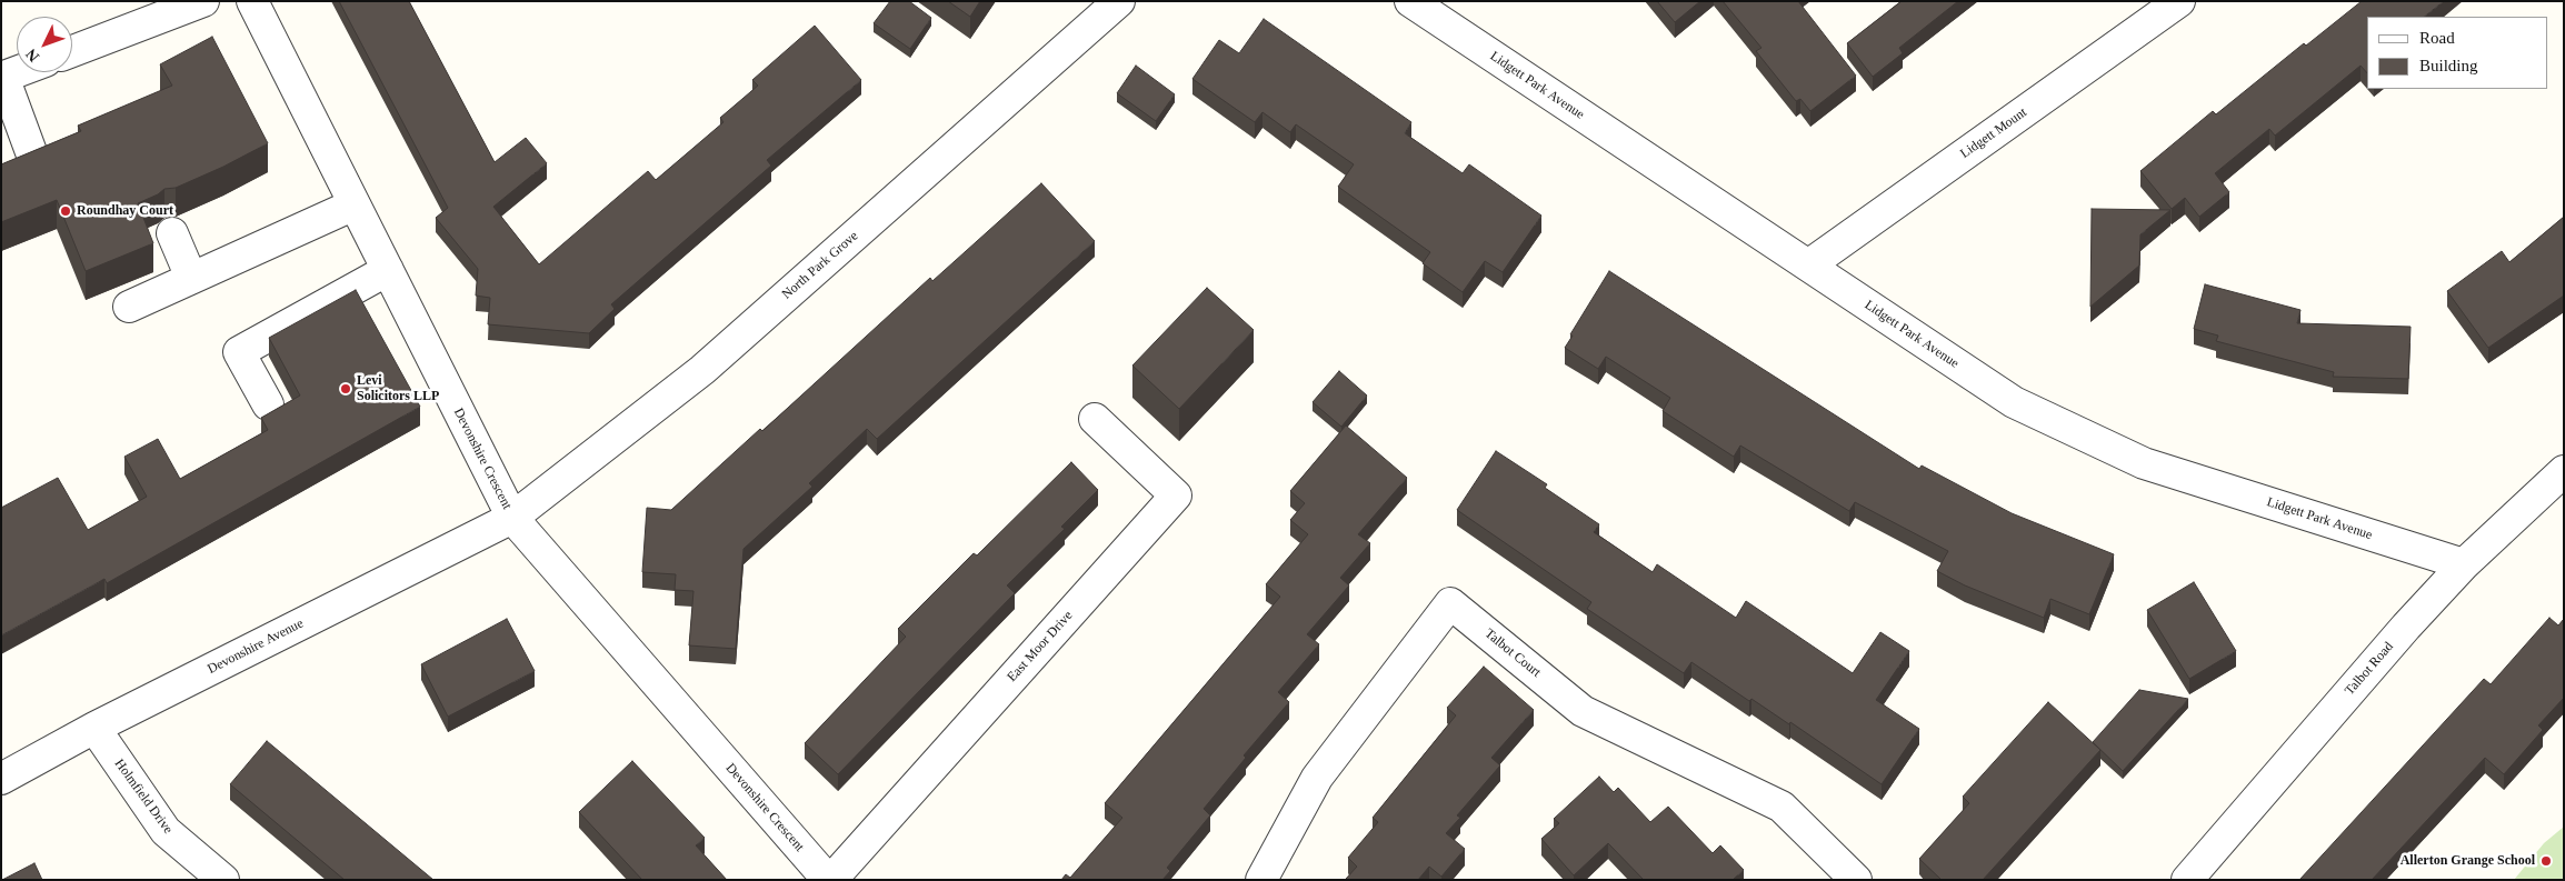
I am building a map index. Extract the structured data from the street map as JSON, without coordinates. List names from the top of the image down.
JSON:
{
  "streets": {
    "street": [
      "Lidgett Park Avenue",
      "Lidgett Mount",
      "North Park Grove",
      "Devonshire Crescent",
      "Devonshire Avenue",
      "East Moor Drive",
      "Talbot Court",
      "Talbot Road",
      "Holmfield Drive"
    ]
  },
  "crossings": [
    ["Lidgett Park Avenue", "Lidgett Mount"],
    ["Lidgett Park Avenue", "Talbot Road"],
    ["North Park Grove", "Devonshire Crescent"],
    ["North Park Grove", "Devonshire Avenue"],
    ["Devonshire Crescent", "Devonshire Avenue"],
    ["Devonshire Crescent", "East Moor Drive"],
    ["Devonshire Avenue", "Holmfield Drive"]
  ],
  "places": ["Roundhay Court", "Levi Solicitors LLP", "Allerton Grange School"],
  "legend": ["Road", "Building"],
  "north": "bottom left"
}
